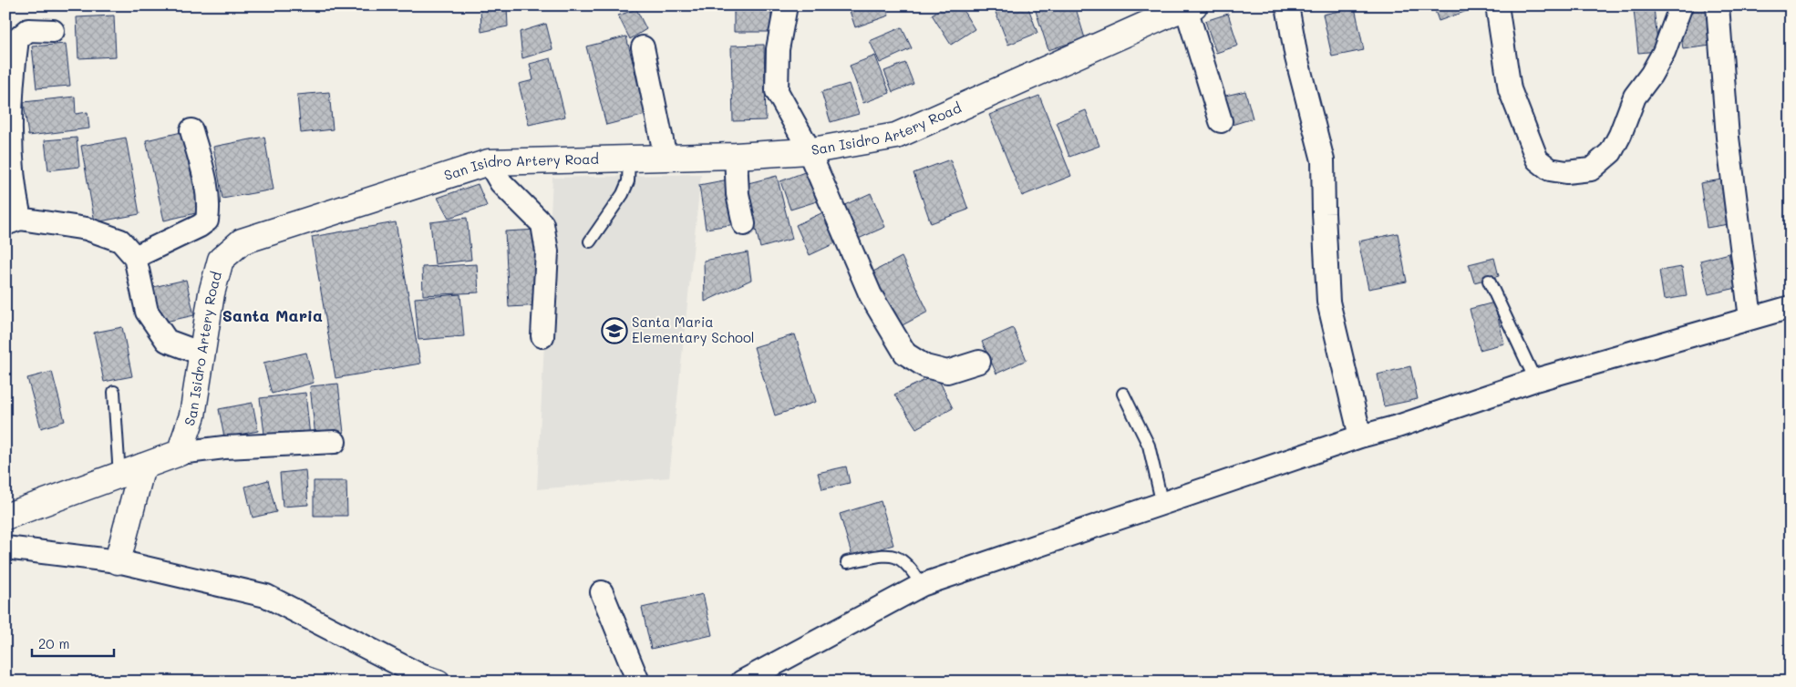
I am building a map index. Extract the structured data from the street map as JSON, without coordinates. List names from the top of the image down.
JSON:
{
  "streets": {
    "street": ["San Isidro Artery Road"]
  },
  "districts": ["Santa Maria"],
  "places": {
    "school or university": ["Santa Maria Elementary School"]
  },
  "scale_bar": "20 m"
}
